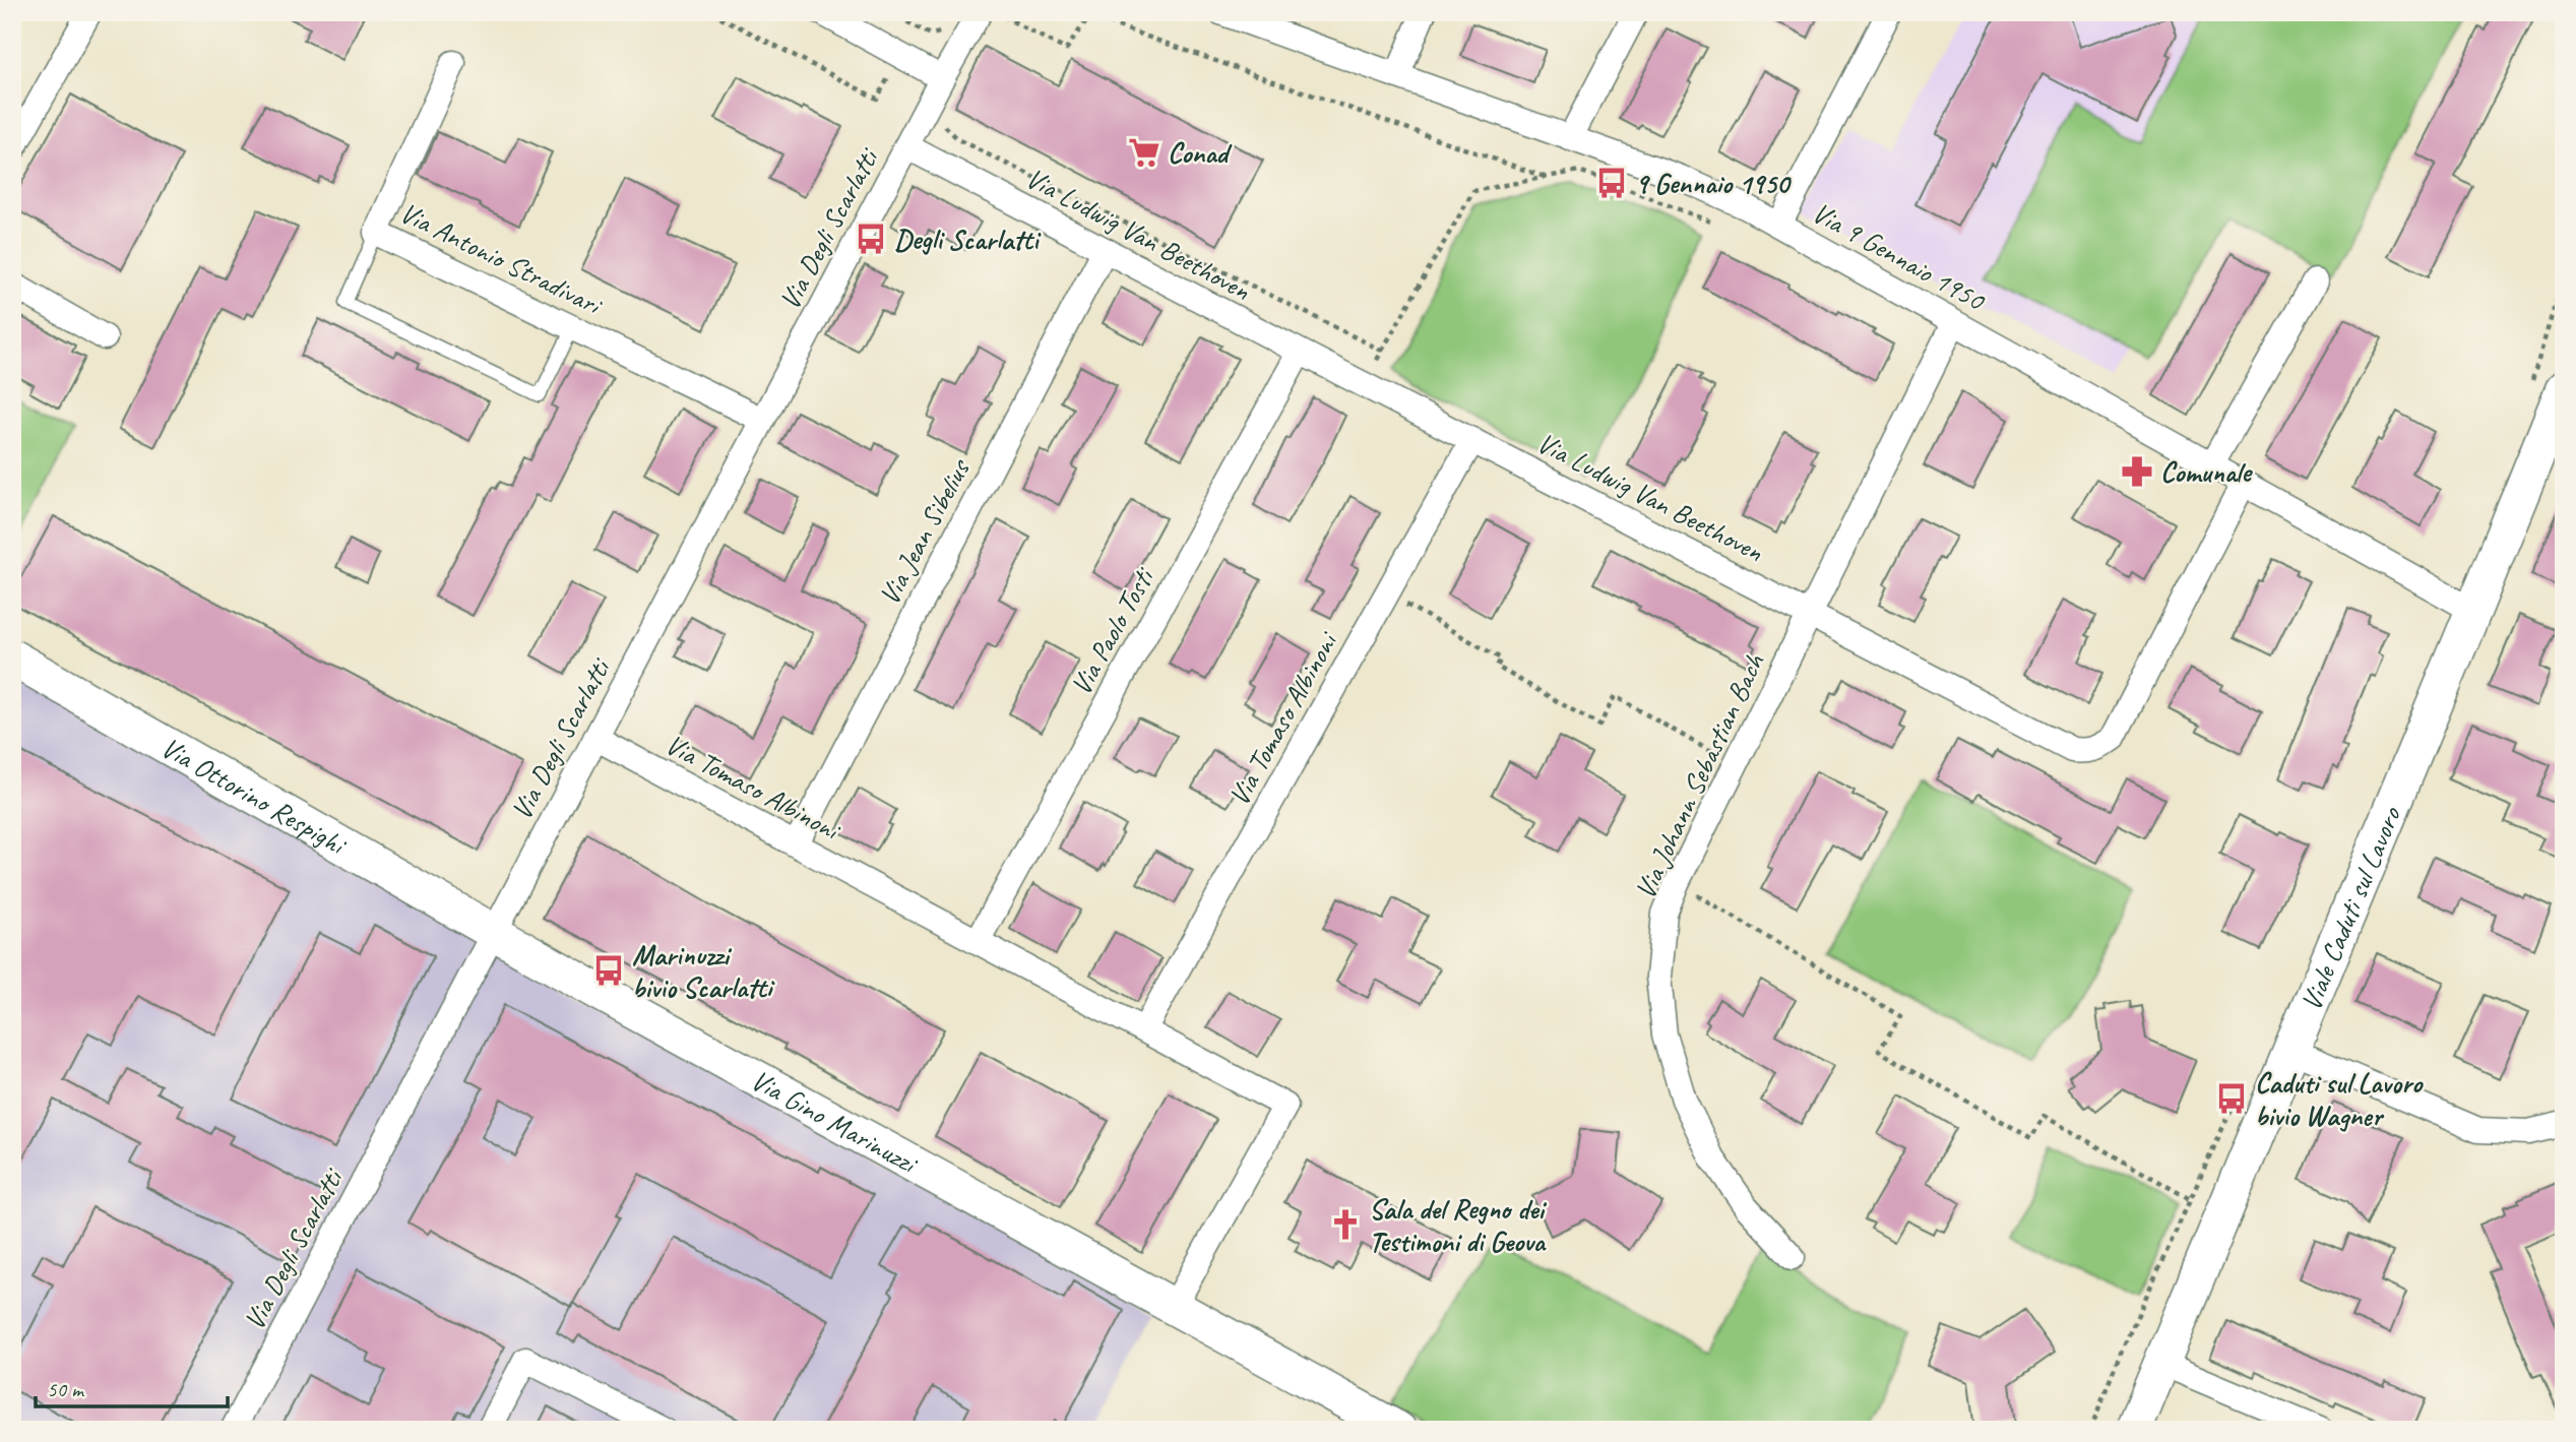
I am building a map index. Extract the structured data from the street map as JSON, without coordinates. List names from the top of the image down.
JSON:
{
  "streets": {
    "street": [
      "Via Degli Scarlatti",
      "Via Ludwig Van Beethoven",
      "Via 9 Gennaio 1950",
      "Via Antonio Stradivari",
      "Via Jean Sibelius",
      "Via Paolo Tosti",
      "Via Tomaso Albinoni",
      "Via Johann Sebastian Bach",
      "Via Ottorino Respighi",
      "Viale Caduti sul Lavoro",
      "Via Gino Marinuzzi"
    ]
  },
  "crossings": [
    ["Via Degli Scarlatti", "Via Ludwig Van Beethoven"],
    ["Via Degli Scarlatti", "Via Antonio Stradivari"],
    ["Via Degli Scarlatti", "Via Tomaso Albinoni"],
    ["Via Degli Scarlatti", "Via Ottorino Respighi"],
    ["Via Degli Scarlatti", "Via Gino Marinuzzi"],
    ["Via Ludwig Van Beethoven", "Via 9 Gennaio 1950"],
    ["Via Ludwig Van Beethoven", "Via Jean Sibelius"],
    ["Via Ludwig Van Beethoven", "Via Paolo Tosti"],
    ["Via Ludwig Van Beethoven", "Via Tomaso Albinoni"],
    ["Via Ludwig Van Beethoven", "Via Johann Sebastian Bach"],
    ["Via 9 Gennaio 1950", "Via Johann Sebastian Bach"],
    ["Via 9 Gennaio 1950", "Viale Caduti sul Lavoro"],
    ["Via Jean Sibelius", "Via Tomaso Albinoni"],
    ["Via Paolo Tosti", "Via Tomaso Albinoni"],
    ["Via Tomaso Albinoni", "Via Gino Marinuzzi"],
    ["Via Ottorino Respighi", "Via Gino Marinuzzi"]
  ],
  "places": {
    "supermarket": ["Conad"],
    "bus stop": [
      "9 Gennaio 1950",
      "Degli Scarlatti",
      "Marinuzzi bivio Scarlatti",
      "Caduti sul Lavoro bivio Wagner"
    ],
    "pharmacy": ["Comunale"],
    "church": ["Sala del Regno dei Testimoni di Geova"]
  },
  "scale_bar": "50 m"
}
